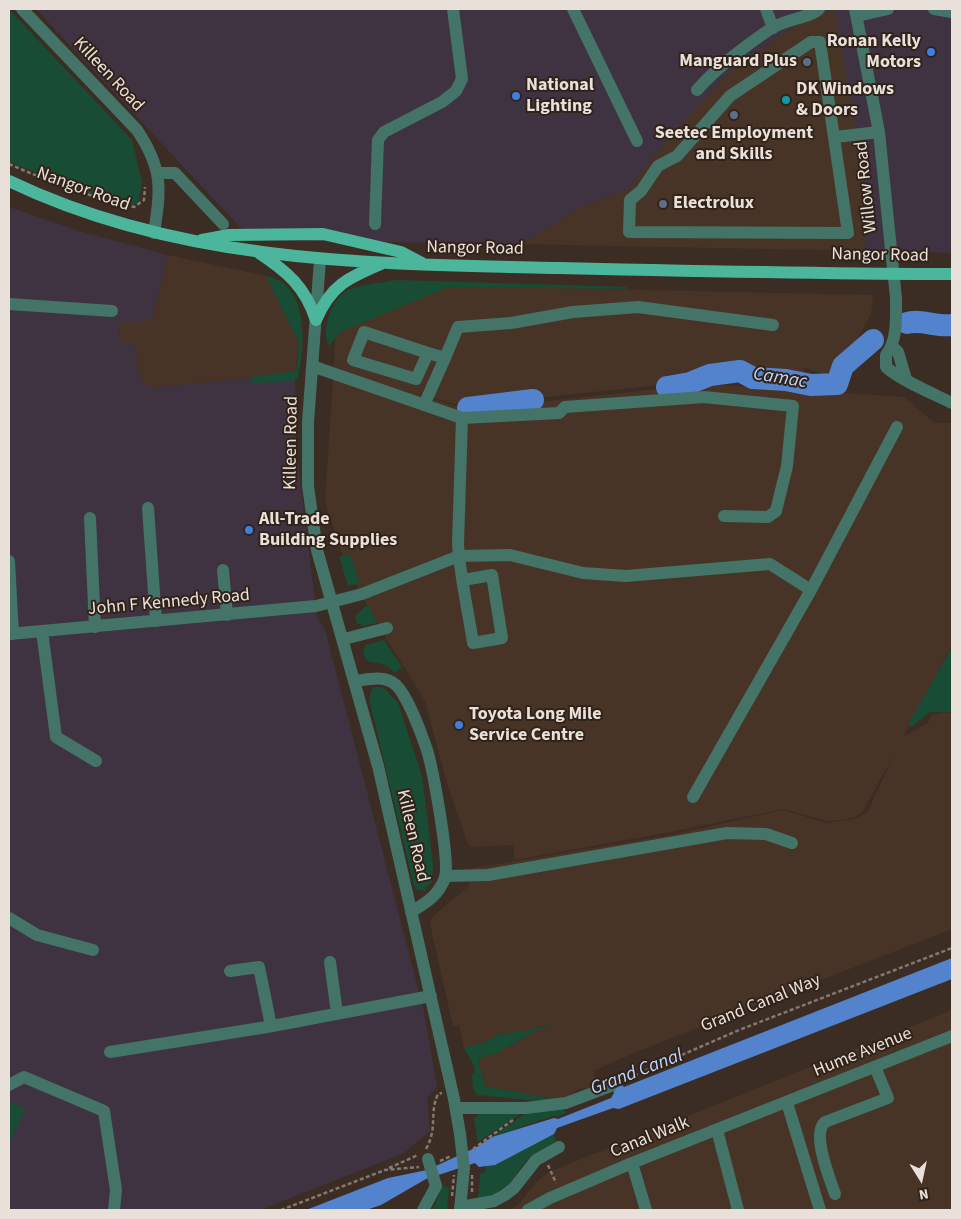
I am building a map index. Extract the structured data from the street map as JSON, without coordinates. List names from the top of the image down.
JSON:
{
  "streets": {
    "main road": ["Nangor Road"],
    "street": [
      "Killeen Road",
      "Willow Road",
      "John F Kennedy Road",
      "Hume Avenue",
      "Canal Walk"
    ],
    "path": ["Grand Canal Way"]
  },
  "crossings": [
    ["Killeen Road", "Nangor Road"],
    ["Killeen Road", "John F Kennedy Road"],
    ["Willow Road", "Nangor Road"],
    ["Hume Avenue", "Canal Walk"]
  ],
  "water": ["Camac", "Grand Canal"],
  "places": [
    "Ronan Kelly Motors",
    "Manguard Plus",
    "National Lighting",
    "DK Windows & Doors",
    "Seetec Employment and Skills",
    "Electrolux",
    "All-Trade Building Supplies",
    "Toyota Long Mile Service Centre"
  ],
  "north": "bottom"
}
